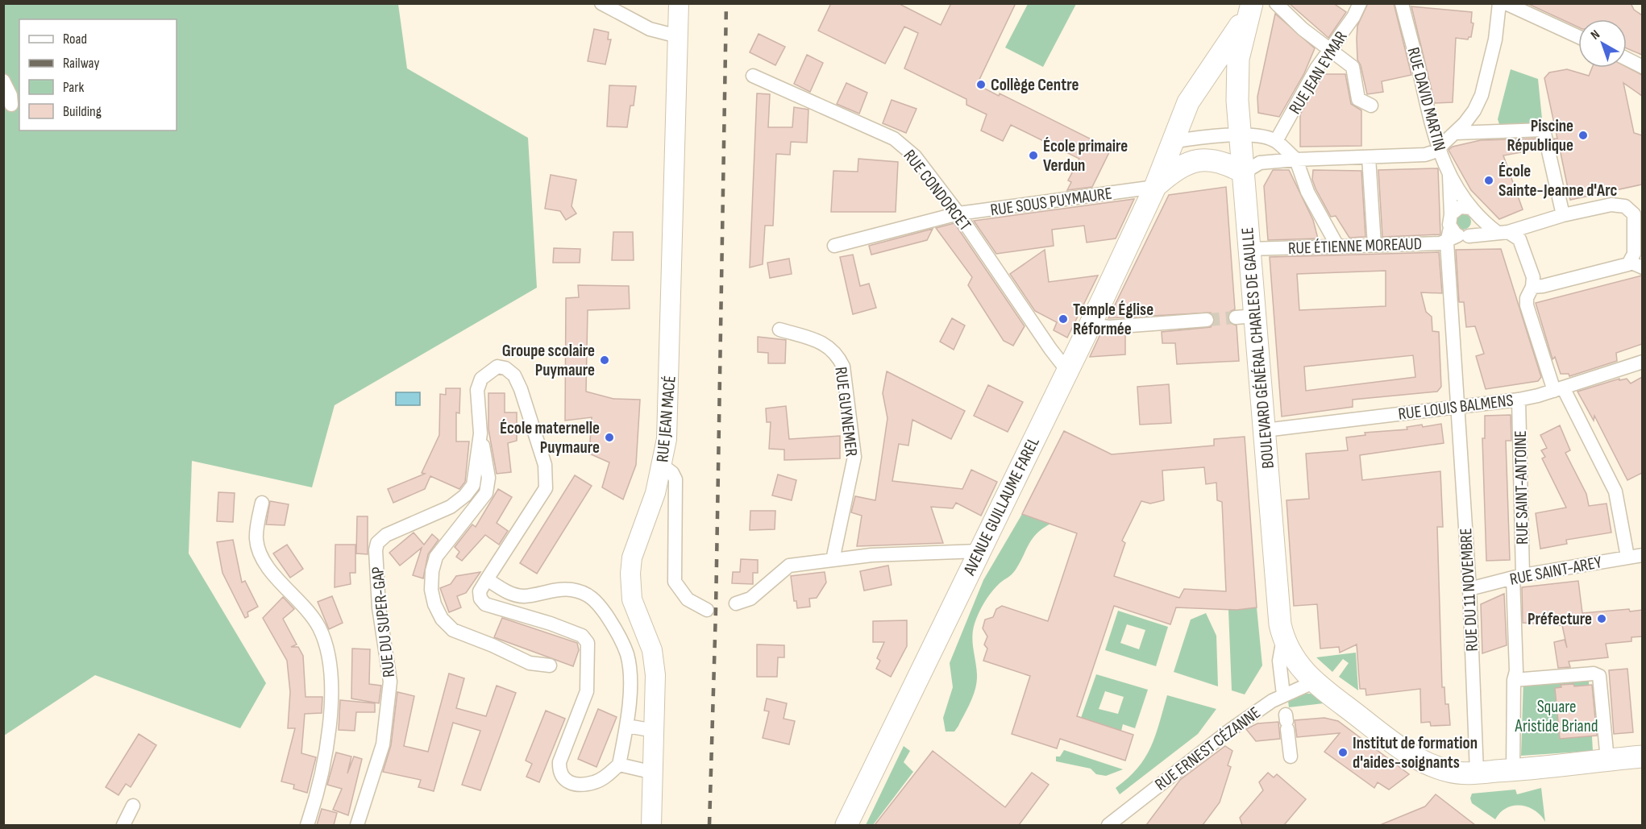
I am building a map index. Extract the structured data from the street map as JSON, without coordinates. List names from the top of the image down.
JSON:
{
  "streets": {
    "main road": ["BOULEVARD GÉNÉRAL CHARLES DE GAULLE", "RUE JEAN MACÉ", "AVENUE GUILLAUME FAREL"],
    "street": [
      "RUE JEAN EYMAR",
      "RUE DAVID MARTIN",
      "RUE CONDORCET",
      "RUE SOUS PUYMAURE",
      "RUE ÉTIENNE MOREAUD",
      "RUE LOUIS BALMENS",
      "RUE GUYNEMER",
      "RUE SAINT-ANTOINE",
      "RUE SAINT-AREY",
      "RUE DU 11 NOVEMBRE",
      "RUE DU SUPER-GAP",
      "RUE ERNEST CÉZANNE"
    ]
  },
  "crossings": [
    ["RUE DAVID MARTIN", "RUE ÉTIENNE MOREAUD"],
    ["RUE DAVID MARTIN", "RUE DU 11 NOVEMBRE"],
    ["RUE CONDORCET", "RUE SOUS PUYMAURE"],
    ["RUE CONDORCET", "AVENUE GUILLAUME FAREL"],
    ["RUE SOUS PUYMAURE", "AVENUE GUILLAUME FAREL"],
    ["RUE ÉTIENNE MOREAUD", "BOULEVARD GÉNÉRAL CHARLES DE GAULLE"],
    ["RUE ÉTIENNE MOREAUD", "RUE DU 11 NOVEMBRE"],
    ["BOULEVARD GÉNÉRAL CHARLES DE GAULLE", "RUE LOUIS BALMENS"],
    ["BOULEVARD GÉNÉRAL CHARLES DE GAULLE", "RUE SAINT-ANTOINE"],
    ["BOULEVARD GÉNÉRAL CHARLES DE GAULLE", "AVENUE GUILLAUME FAREL"],
    ["BOULEVARD GÉNÉRAL CHARLES DE GAULLE", "RUE DU 11 NOVEMBRE"],
    ["BOULEVARD GÉNÉRAL CHARLES DE GAULLE", "RUE ERNEST CÉZANNE"],
    ["RUE LOUIS BALMENS", "RUE SAINT-ANTOINE"],
    ["RUE LOUIS BALMENS", "RUE DU 11 NOVEMBRE"],
    ["RUE SAINT-ANTOINE", "RUE SAINT-AREY"],
    ["RUE SAINT-AREY", "RUE DU 11 NOVEMBRE"]
  ],
  "parks": ["Square Aristide Briand"],
  "places": [
    "Collège Centre",
    "Piscine République",
    "École primaire Verdun",
    "École Sainte-Jeanne d'Arc",
    "Temple Église Réformée",
    "Groupe scolaire Puymaure",
    "École maternelle Puymaure",
    "Préfecture",
    "Institut de formation d'aides-soignants"
  ],
  "legend": [
    "Road",
    "Railway",
    "Park",
    "Building"
  ],
  "north": "top left"
}
